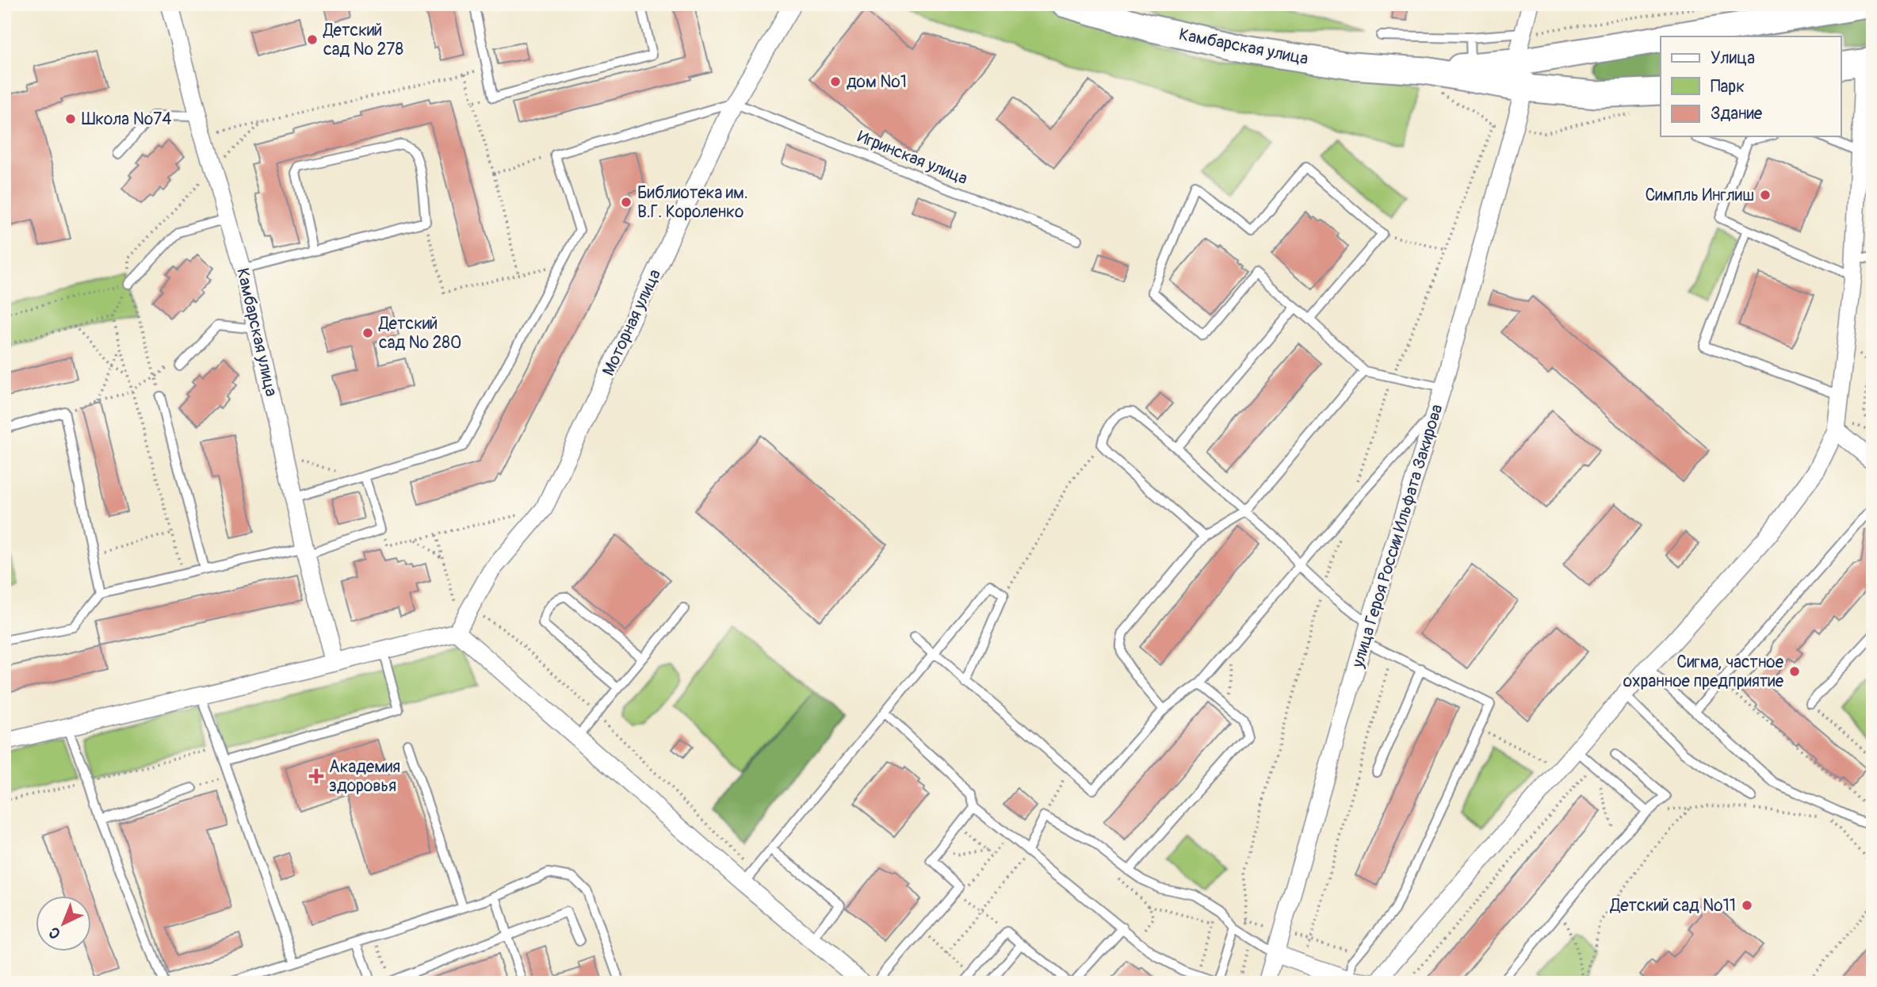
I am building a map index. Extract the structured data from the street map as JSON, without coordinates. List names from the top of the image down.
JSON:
{
  "streets": {
    "main road": ["Камбарская улица"],
    "street": ["Моторная улица", "улица Героя России Ильфата Закирова"],
    "lane": ["Игринская улица"]
  },
  "crossings": [
    ["Камбарская улица", "улица Героя России Ильфата Закирова"],
    ["Игринская улица", "Моторная улица"]
  ],
  "places": {
    "other": [
      "Детский сад № 278",
      "дом №1",
      "Школа №74",
      "Симпль Инглиш",
      "Библиотека им. В.Г. Короленко",
      "Детский сад № 280",
      "Сигма, частное охранное предприятие",
      "Детский сад №11"
    ],
    "health": ["Академия здоровья"]
  },
  "legend": ["Улица", "Парк", "Здание"],
  "north": "bottom left"
}
